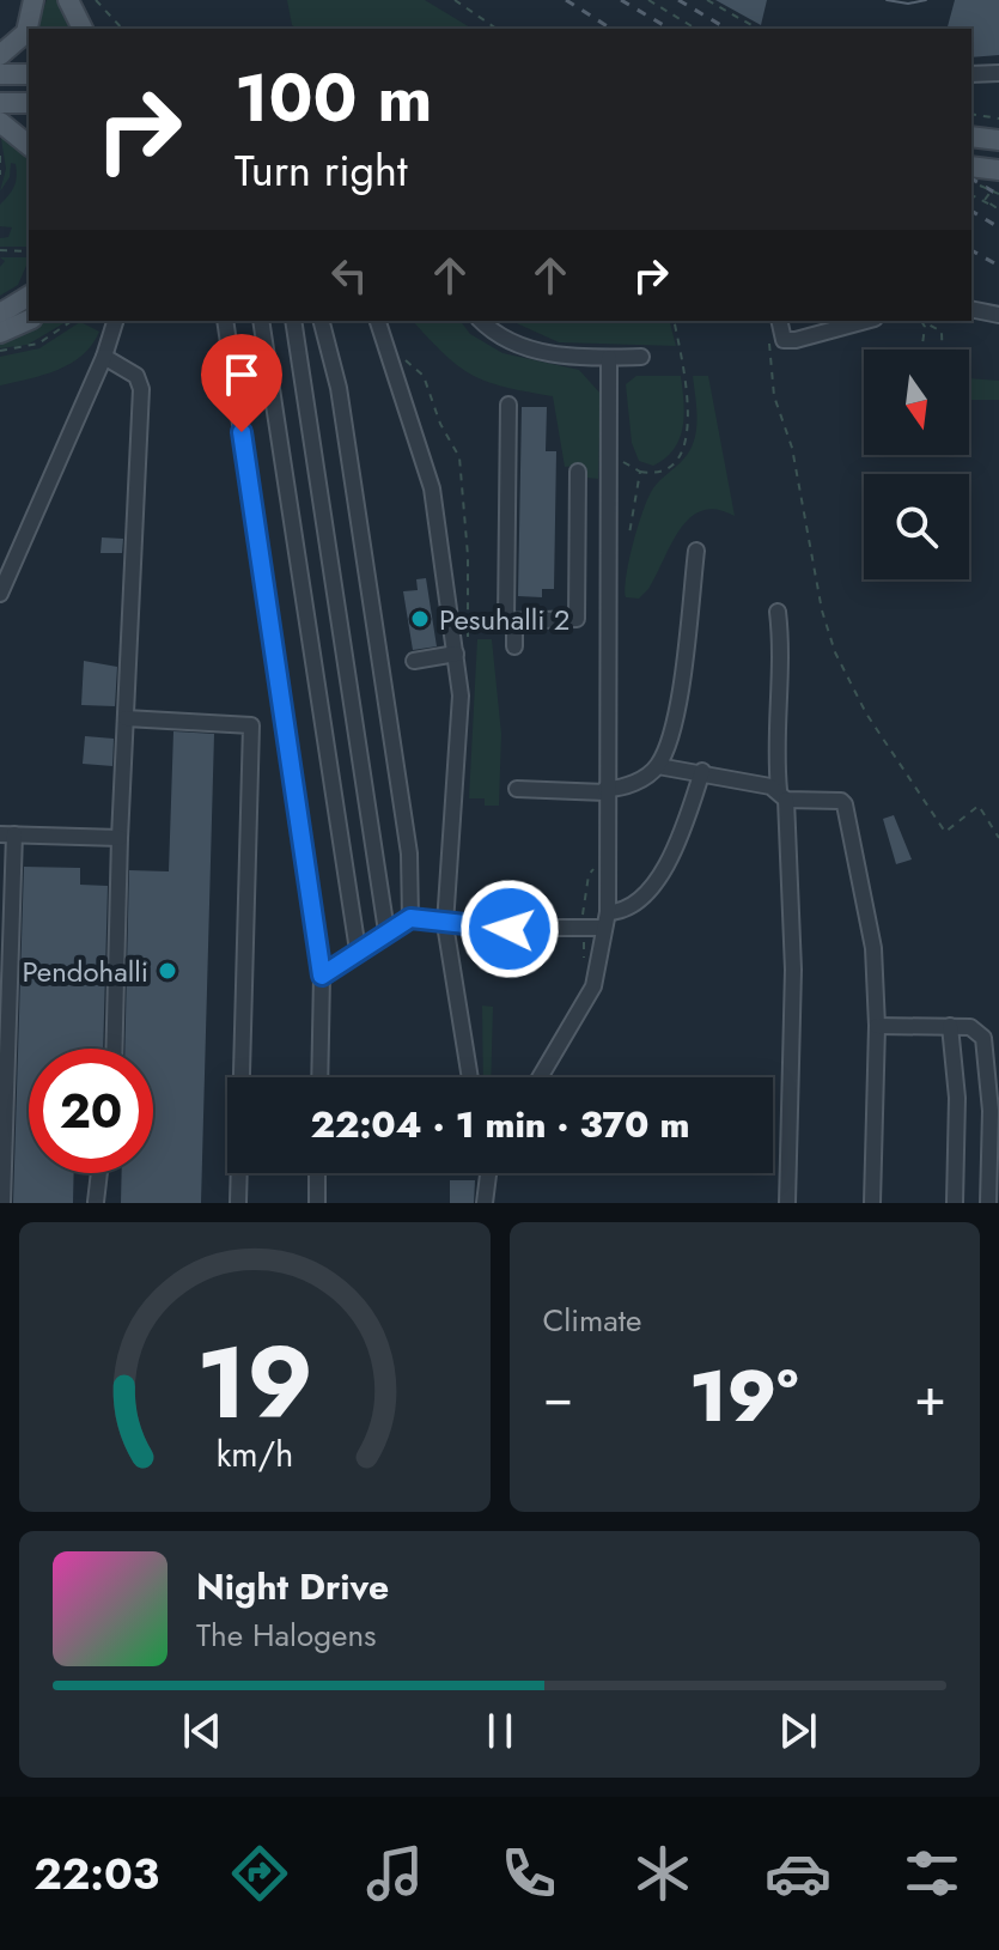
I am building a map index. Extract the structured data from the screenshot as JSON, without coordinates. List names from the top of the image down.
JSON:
{
  "places": ["Pesuhalli 2", "Pendohalli"],
  "north": "bottom",
  "page": {
    "turn": ["100 m", "Turn right"],
    "limit": "20",
    "trip": "22:04 · 1 min · 370 m",
    "tile": "Climate",
    "heat": ["−", "19°", "+"],
    "song": ["Night Drive", "The Halogens"],
    "tabs": "22:03",
    "gauge": ["19", "km/h"]
  }
}
